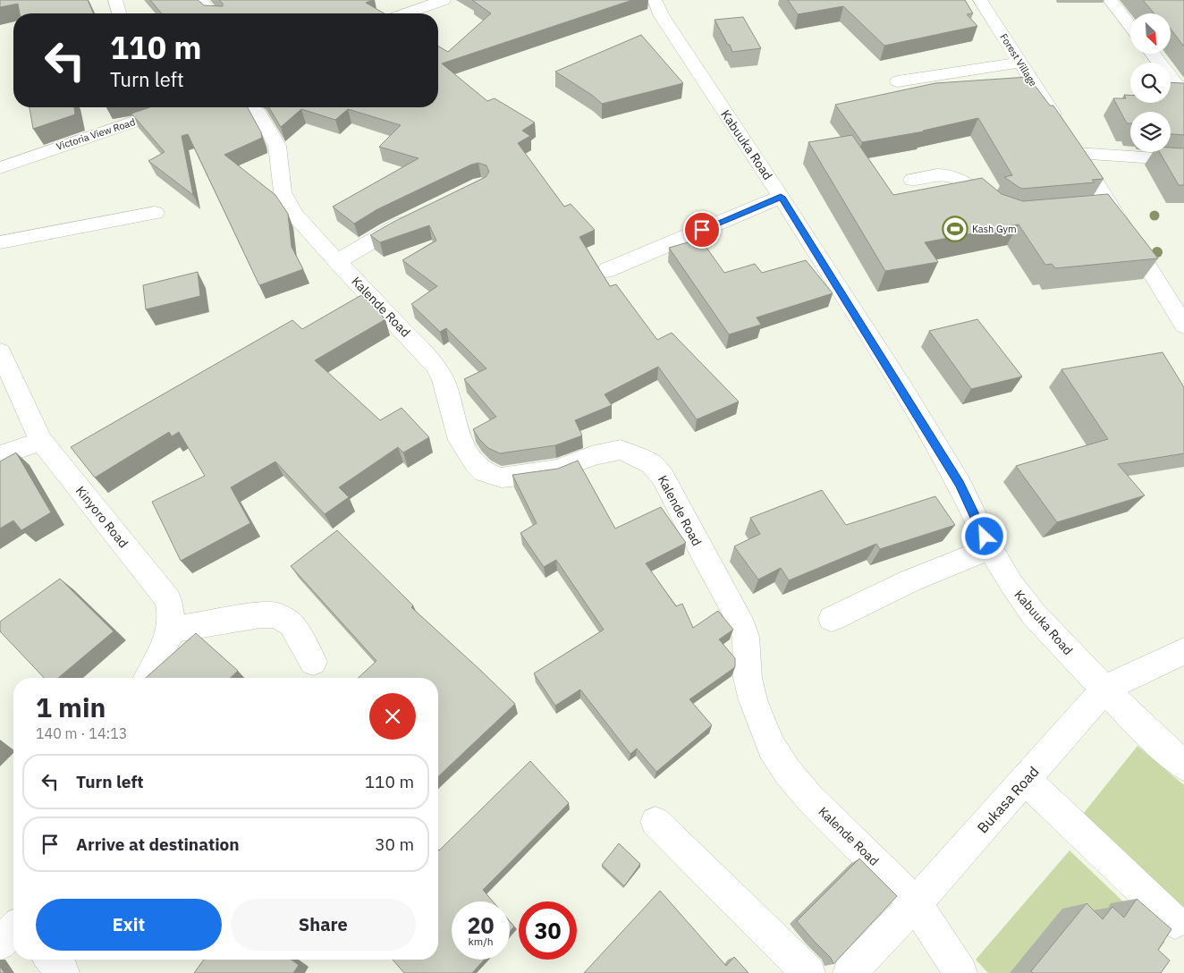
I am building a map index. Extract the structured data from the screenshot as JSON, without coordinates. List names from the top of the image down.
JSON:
{
  "streets": {
    "street": [
      "Forest Village",
      "Victoria View Road",
      "Kabuuka Road",
      "Kalende Road",
      "Kinyoro Road",
      "Bukasa Road"
    ]
  },
  "crossings": [
    ["Kabuuka Road", "Bukasa Road"],
    ["Kalende Road", "Bukasa Road"]
  ],
  "places": {
    "sports": ["Kash Gym"]
  },
  "north": "bottom right",
  "page": {
    "turn": ["110 m", "Turn left"],
    "heading": ["1 min", "140 m · 14:13"],
    "list": [
      {
        "name": "Turn left",
        "value": "110 m"
      },
      {
        "name": "Arrive at destination",
        "value": "30 m"
      }
    ],
    "buttons": ["Exit", "Share"],
    "speed": "20 km/h",
    "limit": "30"
  }
}
